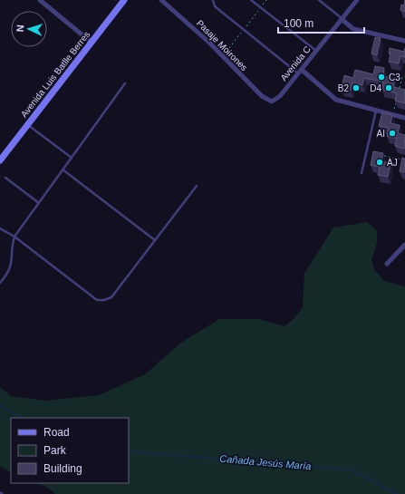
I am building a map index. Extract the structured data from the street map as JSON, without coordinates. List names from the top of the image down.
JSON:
{
  "streets": {
    "main road": ["Avenida Luis Batlle Berres"],
    "street": ["Pasaje Moirones", "Avenida C"]
  },
  "crossings": [
    ["Pasaje Moirones", "Avenida C"]
  ],
  "water": ["Cañada Jesús María"],
  "places": [
    "C3",
    "B2",
    "D4",
    "AI",
    "AJ"
  ],
  "legend": ["Road", "Park", "Building"],
  "scale_bar": "100 m",
  "north": "left"
}
